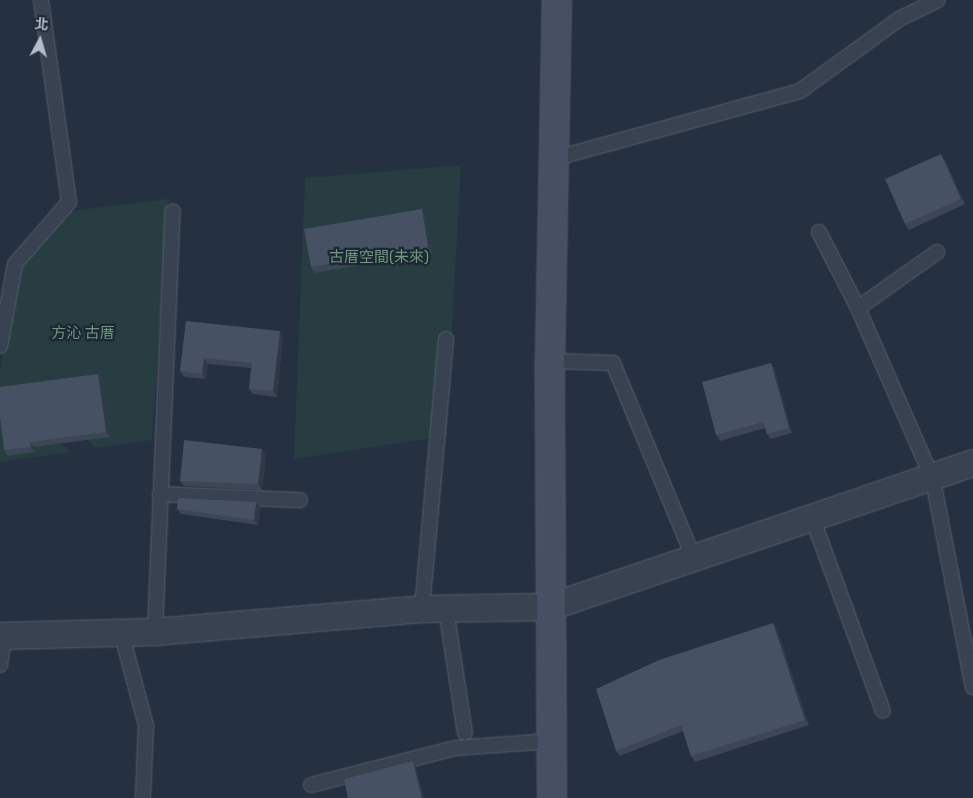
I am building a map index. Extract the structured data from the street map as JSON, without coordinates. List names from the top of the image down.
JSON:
{
  "parks": ["古厝空間(未來)", "方沁 古厝"],
  "north": "top"
}
